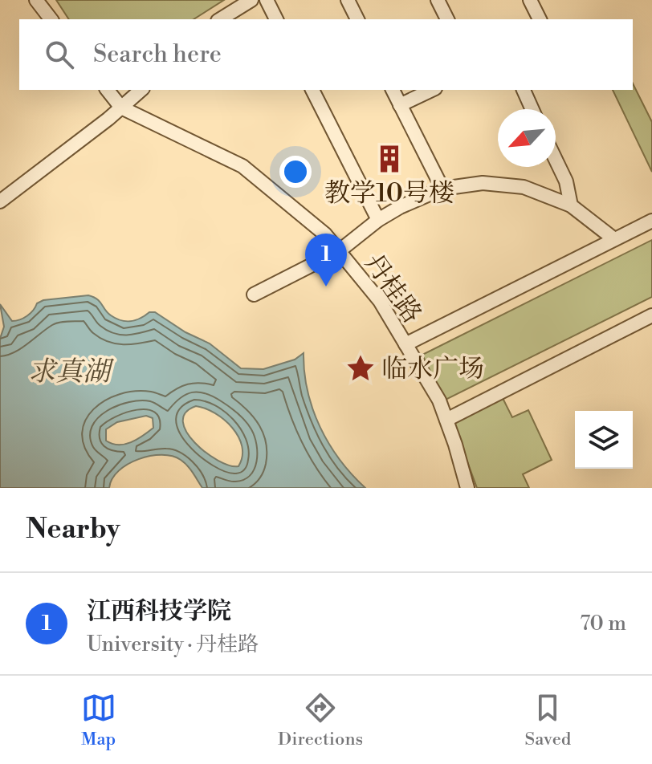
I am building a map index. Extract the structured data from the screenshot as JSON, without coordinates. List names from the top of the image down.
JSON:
{
  "streets": {
    "street": ["丹桂路"]
  },
  "water": ["求真湖"],
  "places": {
    "building": ["教学10号楼"],
    "place": ["临水广场"]
  },
  "north": "bottom left",
  "page": {
    "search": "Search here",
    "pins": "1",
    "heading": "Nearby",
    "list": [
      {
        "mark": "1",
        "name": "江西科技学院",
        "note": "University · 丹桂路",
        "value": "70 m"
      }
    ],
    "nav": ["Map", "Directions", "Saved"]
  }
}
